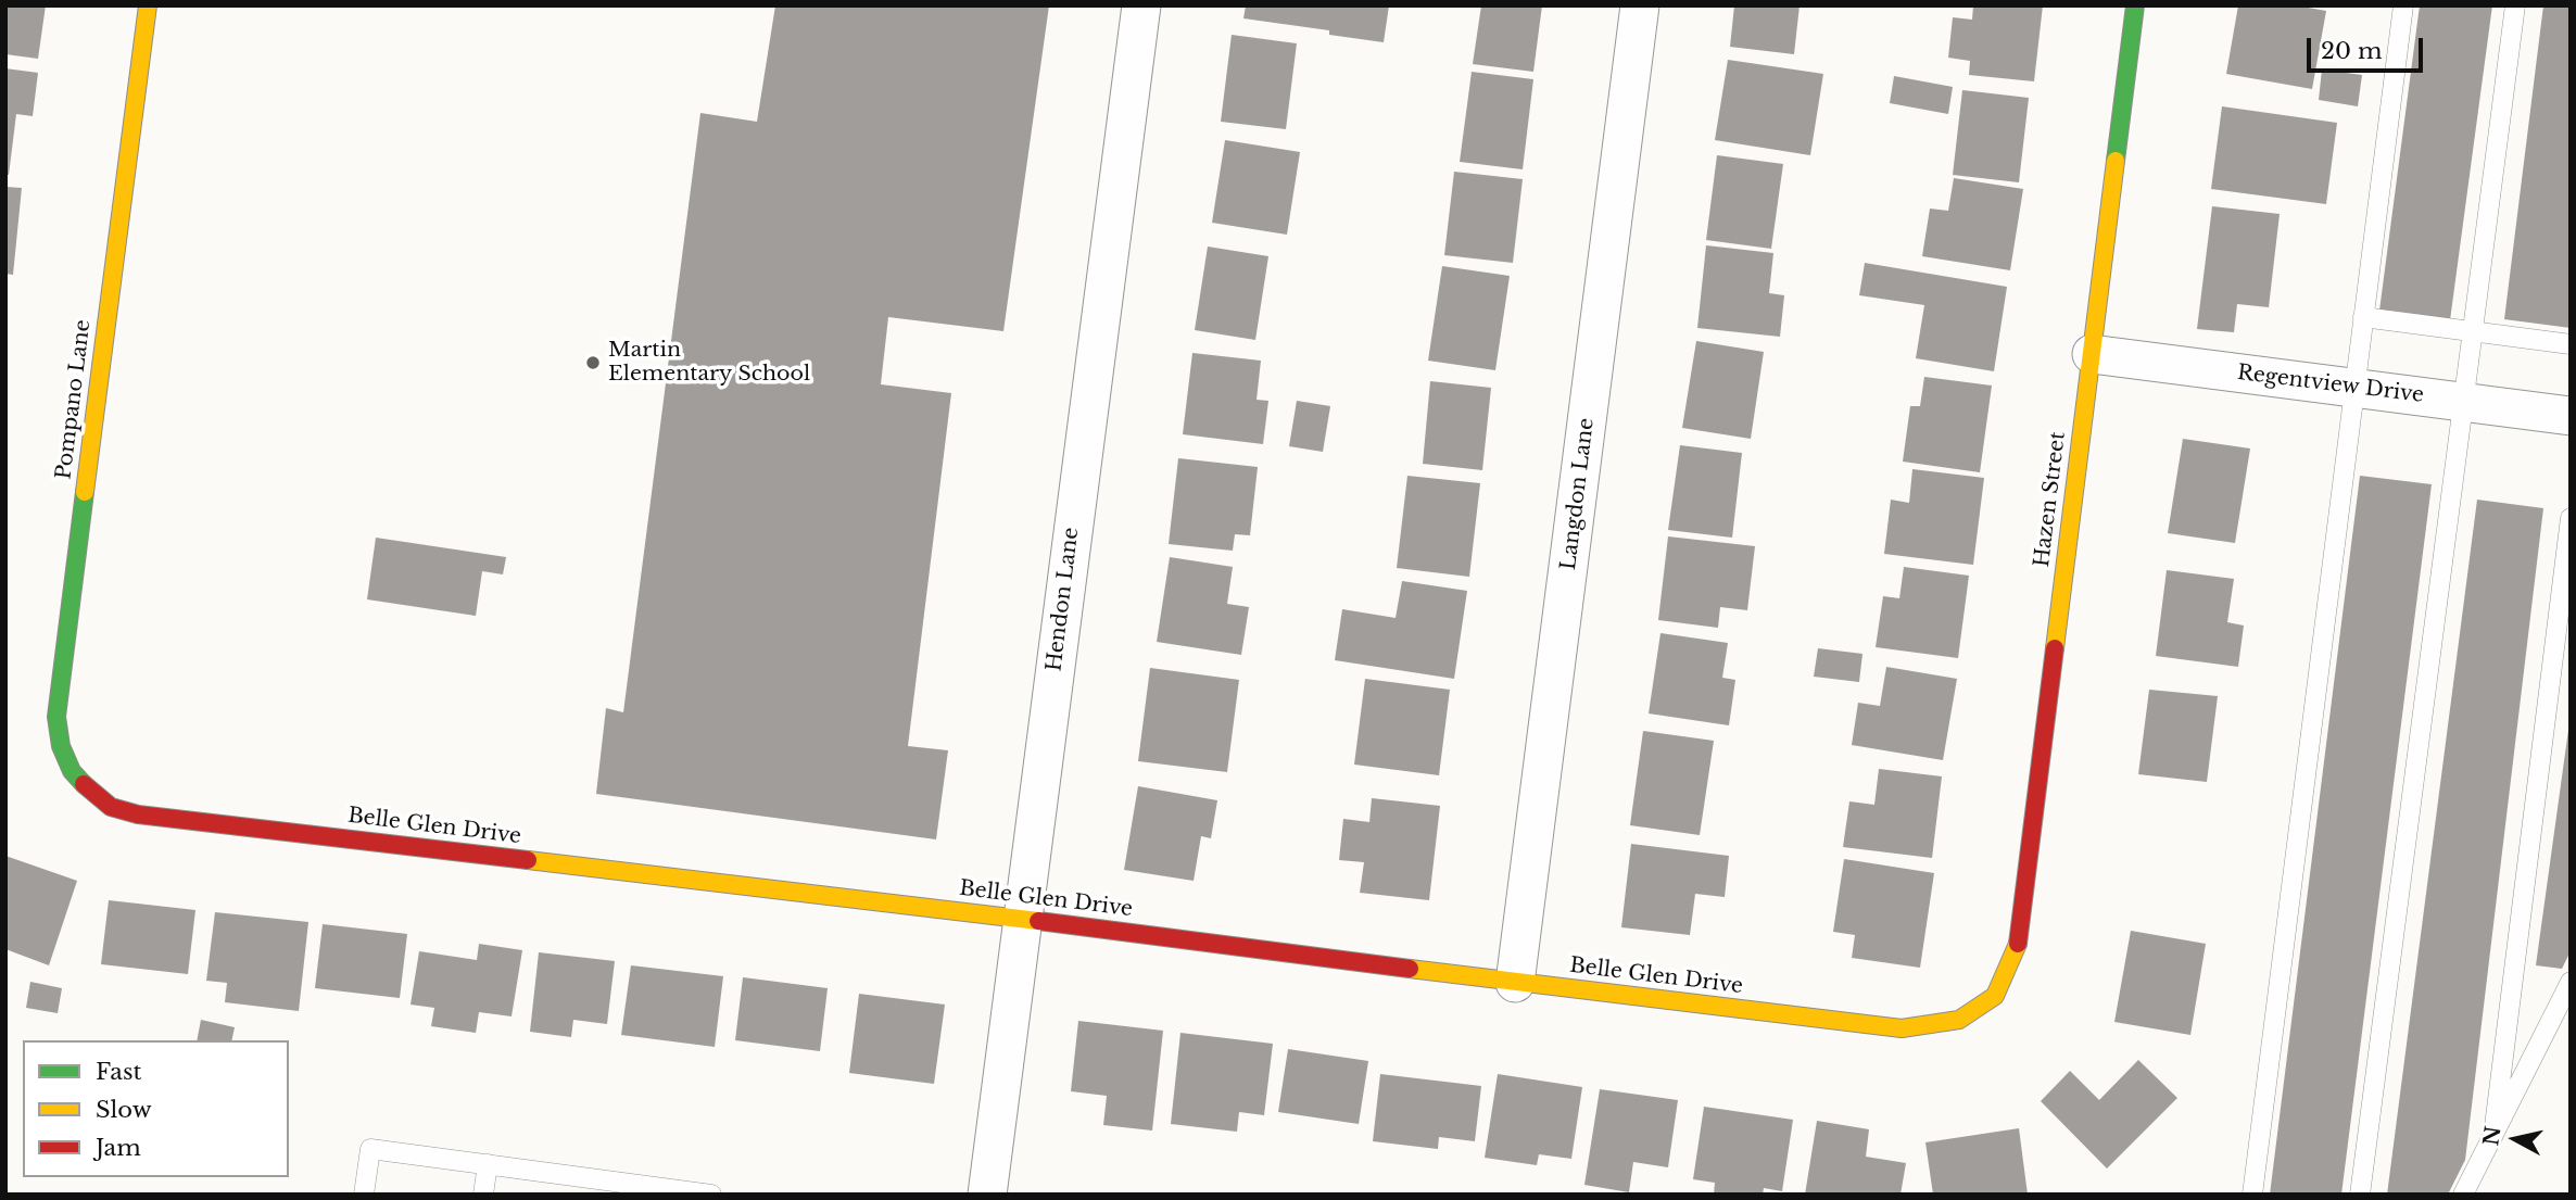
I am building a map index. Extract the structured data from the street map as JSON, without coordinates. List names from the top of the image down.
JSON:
{
  "streets": {
    "street": [
      "Regentview Drive",
      "Pompano Lane",
      "Langdon Lane",
      "Hazen Street",
      "Hendon Lane",
      "Belle Glen Drive"
    ]
  },
  "crossings": [
    ["Regentview Drive", "Hazen Street"],
    ["Pompano Lane", "Belle Glen Drive"],
    ["Langdon Lane", "Belle Glen Drive"],
    ["Hazen Street", "Belle Glen Drive"],
    ["Hendon Lane", "Belle Glen Drive"]
  ],
  "places": ["Martin Elementary School"],
  "legend": ["Fast", "Slow", "Jam"],
  "scale_bar": "20 m",
  "north": "left"
}
